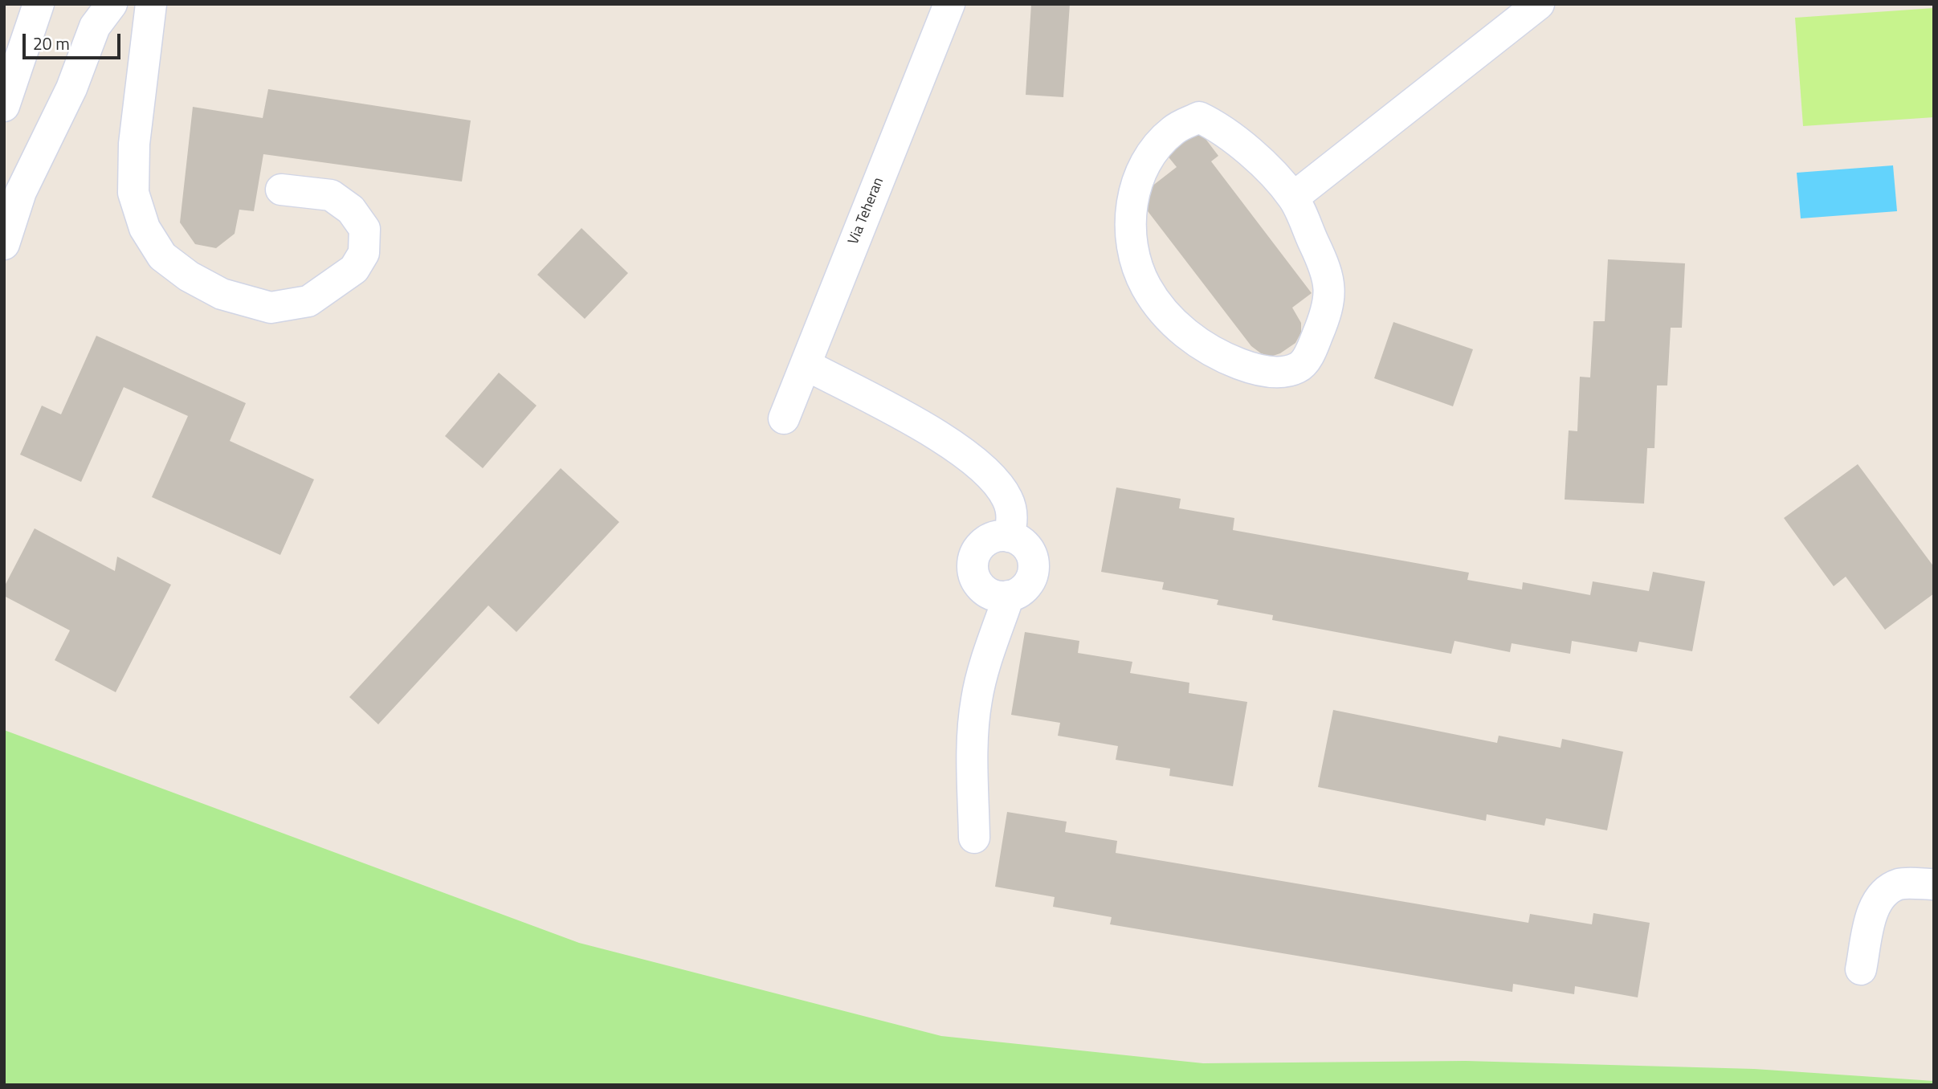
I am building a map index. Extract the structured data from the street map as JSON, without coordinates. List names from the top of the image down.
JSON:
{
  "streets": {
    "street": ["Via Teheran"]
  },
  "scale_bar": "20 m"
}
